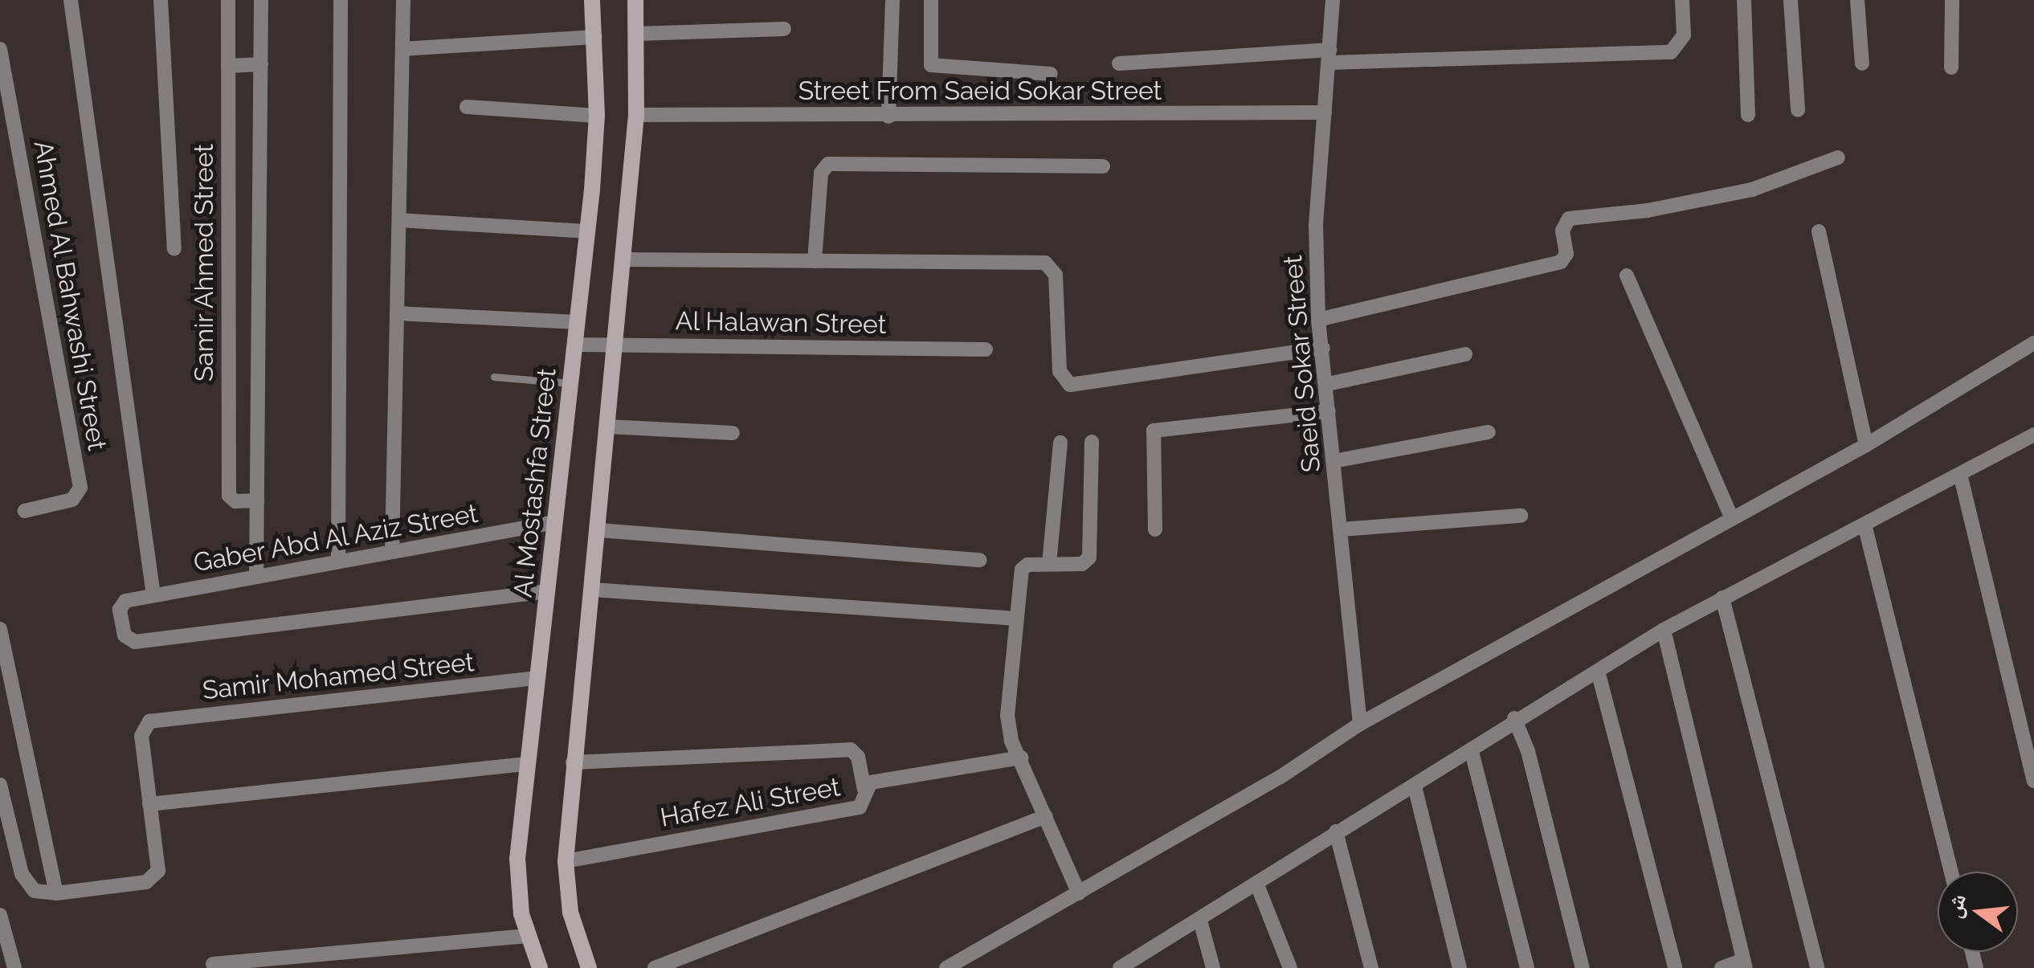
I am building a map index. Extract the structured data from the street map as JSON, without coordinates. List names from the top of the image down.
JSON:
{
  "streets": {
    "street": [
      "Street From Saeid Sokar Street",
      "Samir Ahmed Street",
      "Ahmed Al Bahwashi Street",
      "Al Halawan Street",
      "Saeid Sokar Street",
      "Al Mostashfa Street",
      "Gaber Abd Al Aziz Street",
      "Samir Mohamed Street",
      "Hafez Ali Street"
    ]
  },
  "crossings": [
    ["Street From Saeid Sokar Street", "Saeid Sokar Street"],
    ["Al Halawan Street", "Al Mostashfa Street"],
    ["Al Mostashfa Street", "Gaber Abd Al Aziz Street"],
    ["Al Mostashfa Street", "Samir Mohamed Street"]
  ],
  "north": "left"
}
